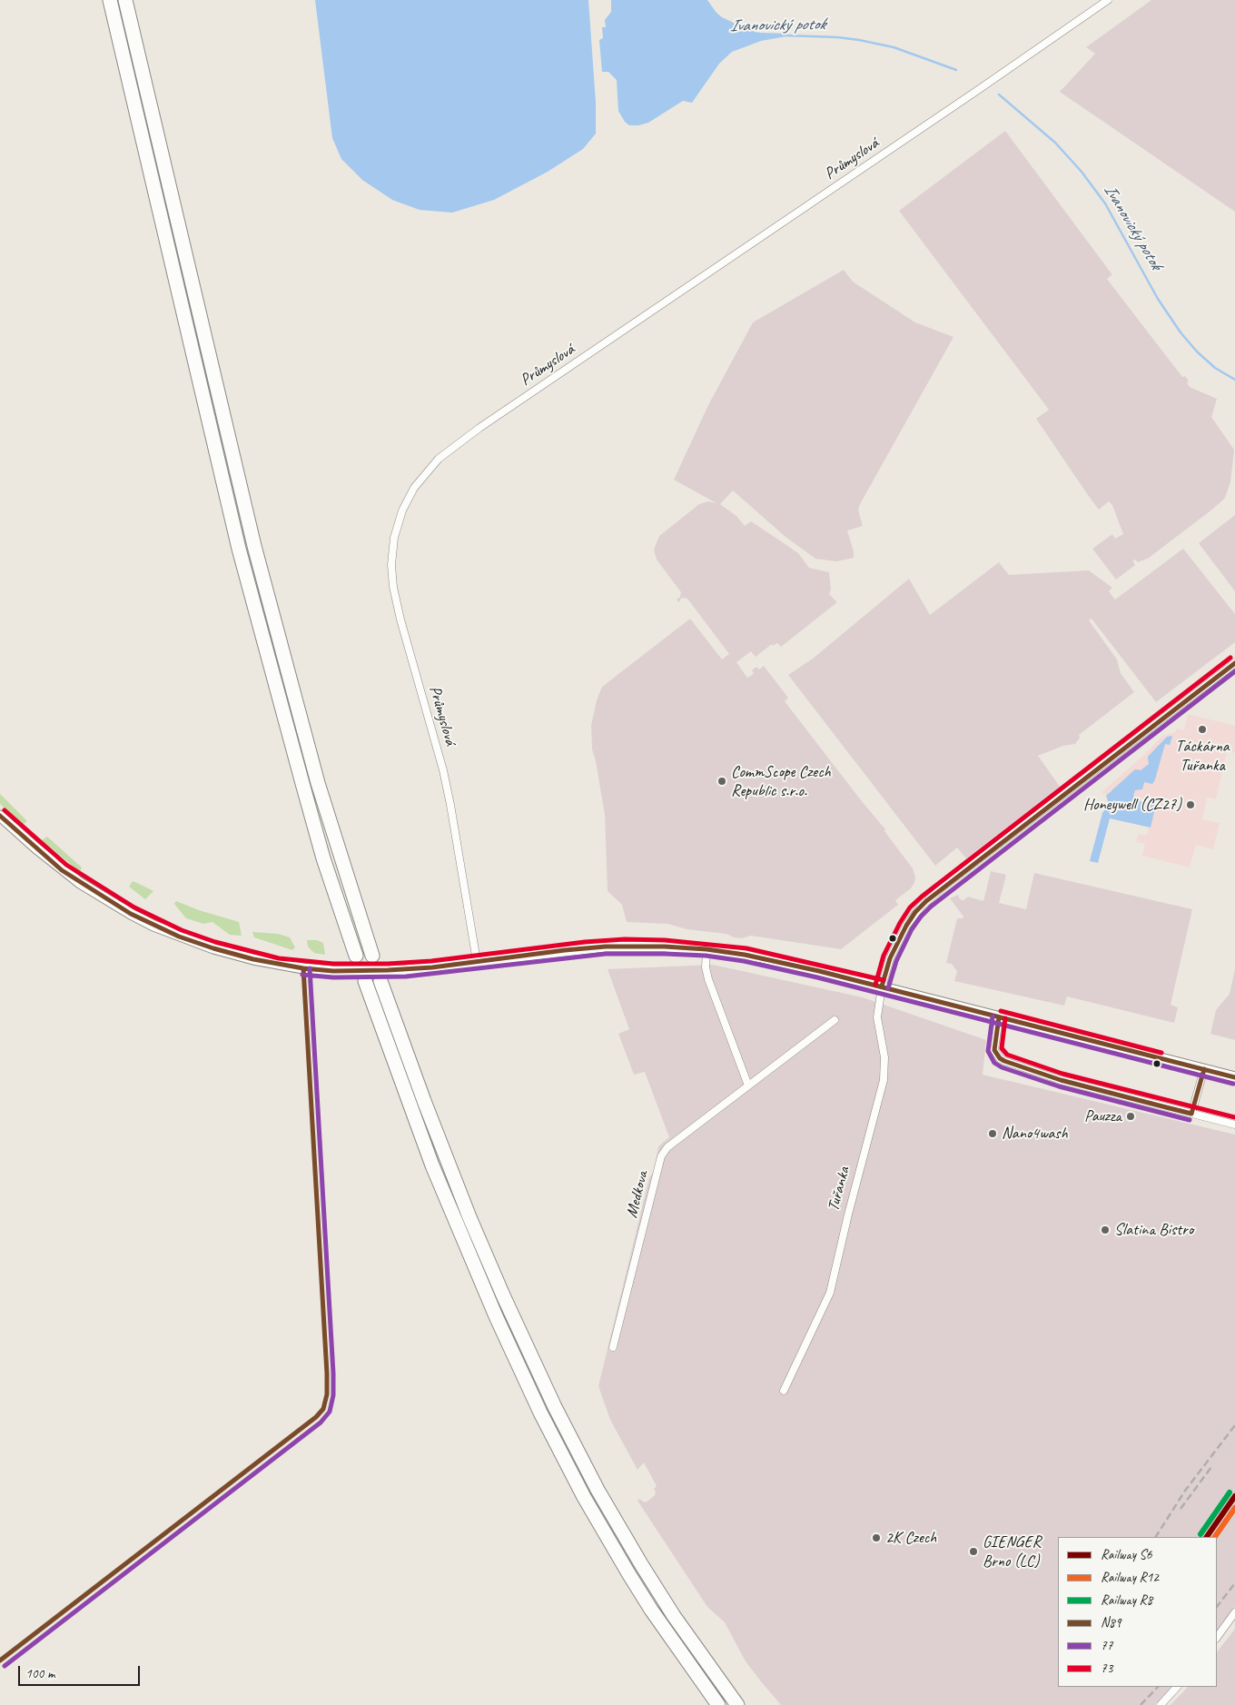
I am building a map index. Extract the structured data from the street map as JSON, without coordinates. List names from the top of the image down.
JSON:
{
  "streets": {
    "street": ["Průmyslová", "Tuřanka", "Medkova"]
  },
  "water": ["Ivanovický potok"],
  "places": [
    "Táckárna Tuřanka",
    "CommScope Czech Republic s.r.o.",
    "Honeywell (CZ27)",
    "Pauzza",
    "Nano4wash",
    "Slatina Bistro",
    "2K Czech",
    "GIENGER Brno (LC)"
  ],
  "lines": [
    "transit line 73",
    "transit line N89",
    "transit line 77",
    "rail line R8",
    "rail line S6",
    "rail line R12"
  ],
  "legend": [
    "Railway S6",
    "Railway R12",
    "Railway R8",
    "N89",
    "77",
    "73"
  ],
  "scale_bar": "100 m"
}
